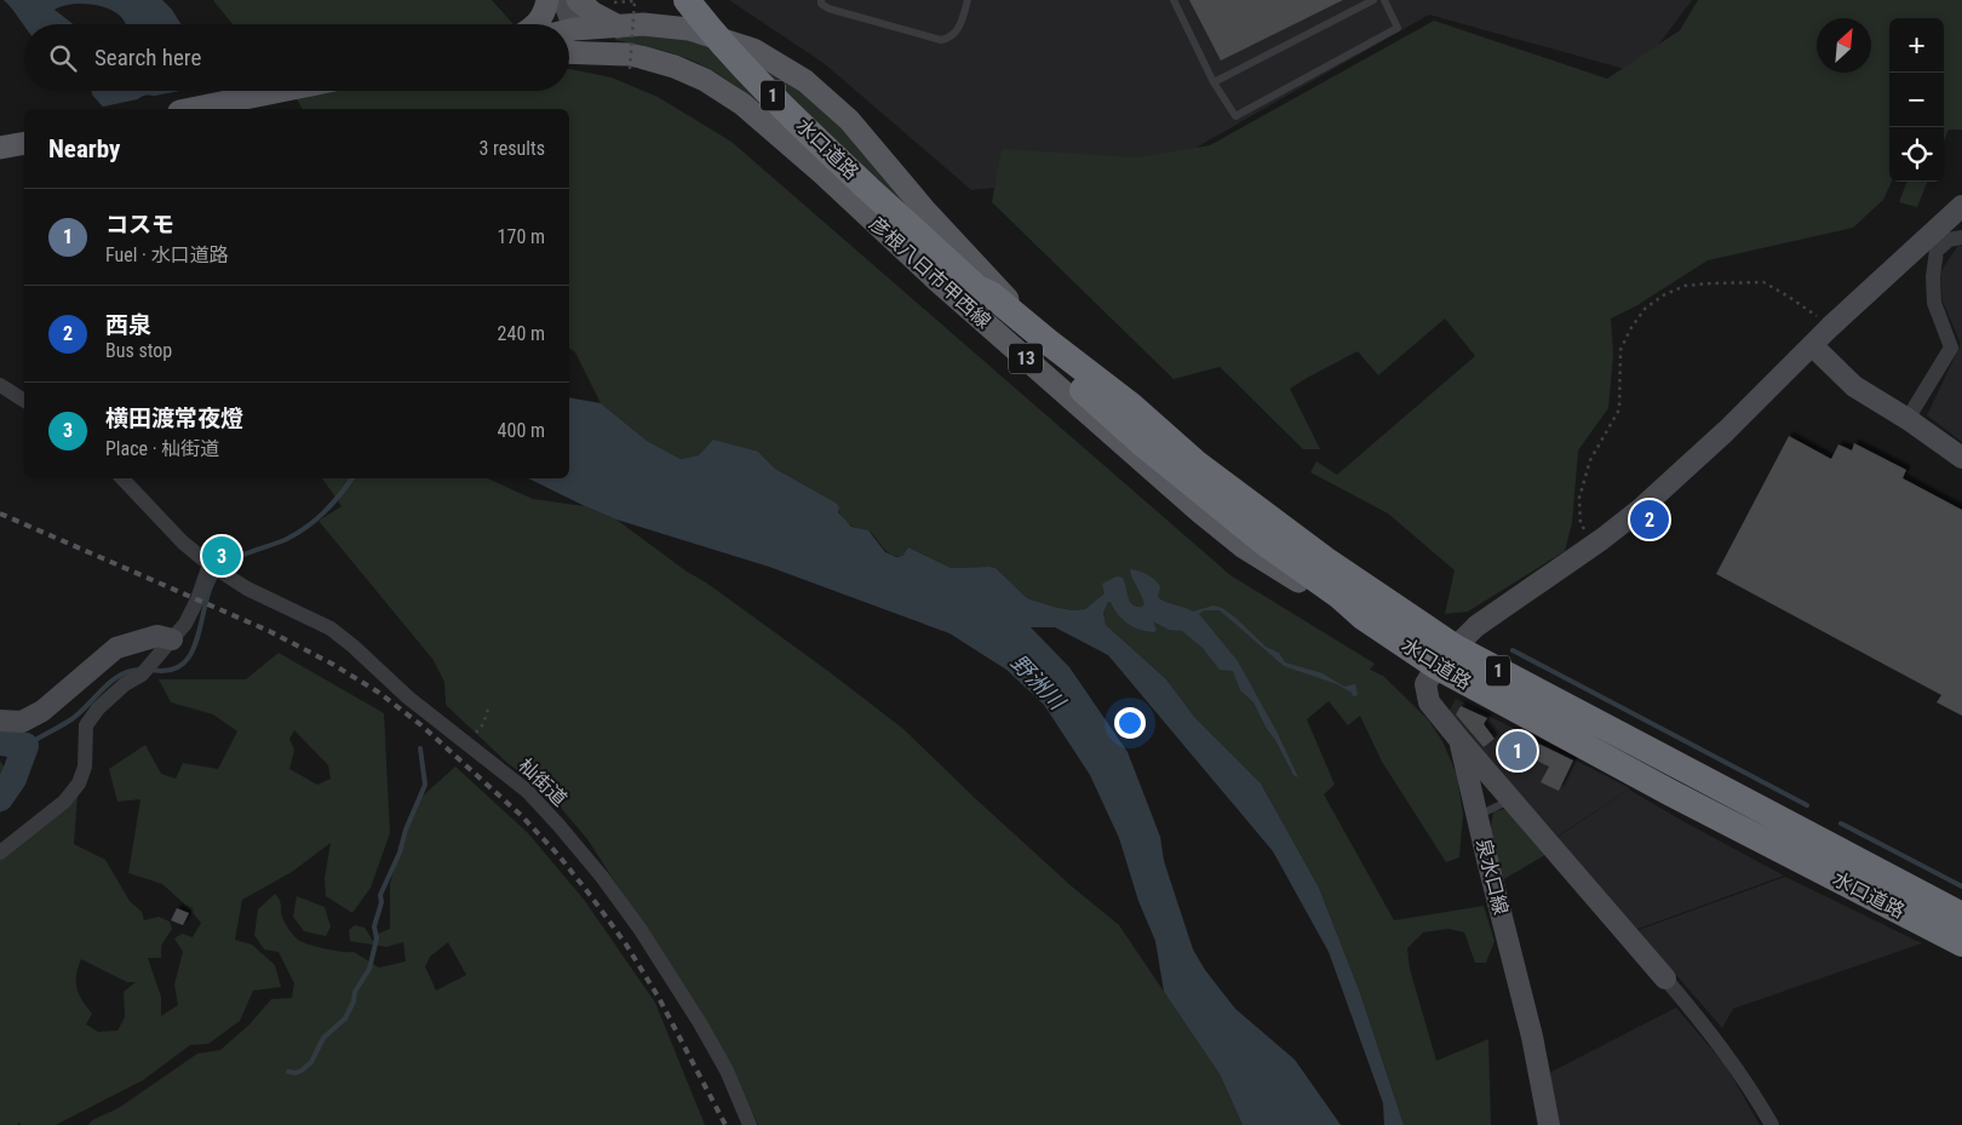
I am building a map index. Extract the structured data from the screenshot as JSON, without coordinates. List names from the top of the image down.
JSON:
{
  "streets": {
    "highway": ["1", "水口道路"],
    "main road": ["彦根八日市甲西線", "13"],
    "street": ["杣街道", "泉水口線"]
  },
  "crossings": [
    ["水口道路", "彦根八日市甲西線"],
    ["水口道路", "泉水口線"],
    ["彦根八日市甲西線", "13"]
  ],
  "water": ["野洲川"],
  "north": "top right",
  "page": {
    "map_buttons": ["+", "−"],
    "search": "Search here",
    "heading": ["Nearby", "3 results"],
    "list": [
      {
        "mark": "1",
        "name": "コスモ",
        "note": "Fuel · 水口道路",
        "value": "170 m"
      },
      {
        "mark": "2",
        "name": "西泉",
        "note": "Bus stop",
        "value": "240 m"
      },
      {
        "mark": "3",
        "name": "横田渡常夜燈",
        "note": "Place · 杣街道",
        "value": "400 m"
      }
    ],
    "pins": ["2", "3", "1"]
  }
}
